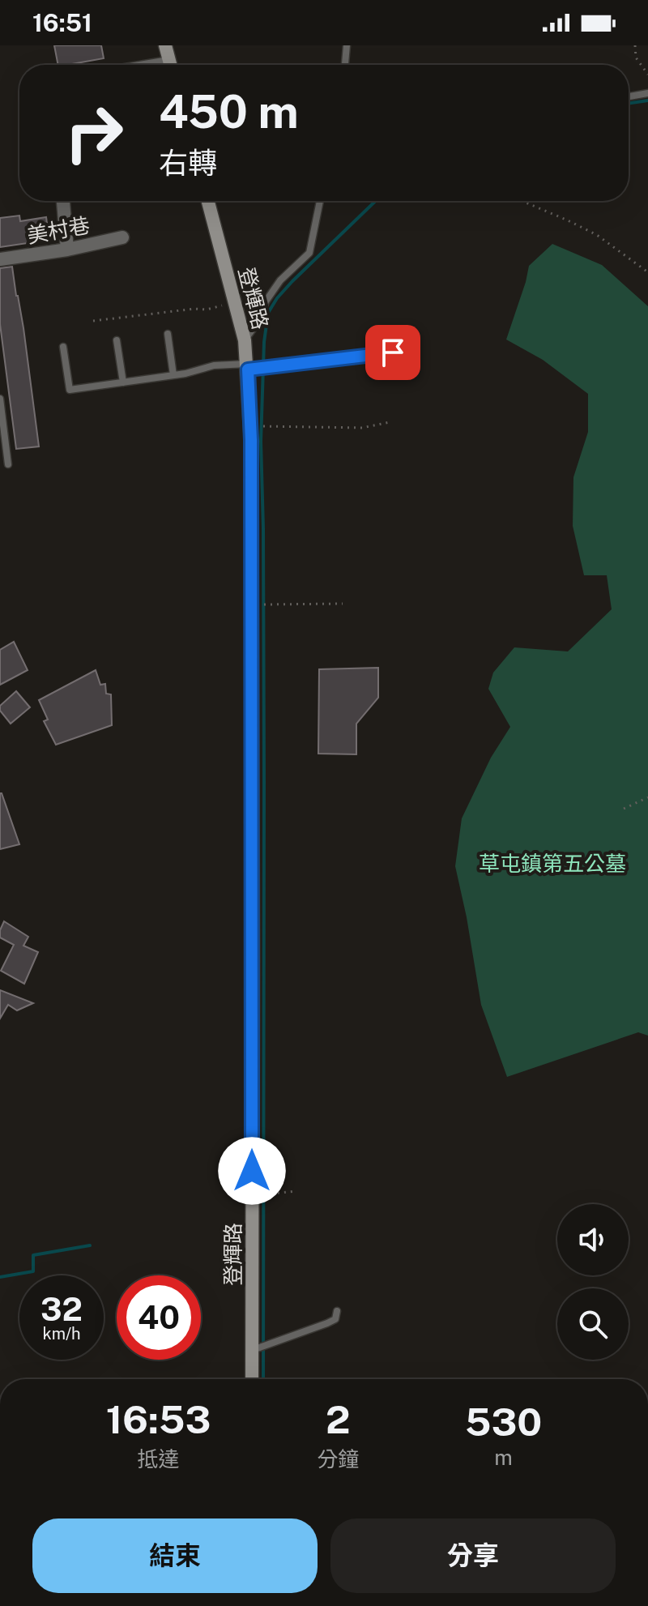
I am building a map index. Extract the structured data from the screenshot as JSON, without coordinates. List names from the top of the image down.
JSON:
{
  "streets": {
    "street": ["美村巷", "登輝路"]
  },
  "parks": ["草屯鎮第五公墓"],
  "page": {
    "status": "16:51",
    "turn": ["450 m", "右轉"],
    "speed": "32 km/h",
    "limit": "40",
    "eta": [
      "16:53",
      "抵達",
      "2",
      "分鐘",
      "530",
      "m"
    ],
    "buttons": ["結束", "分享"]
  }
}
